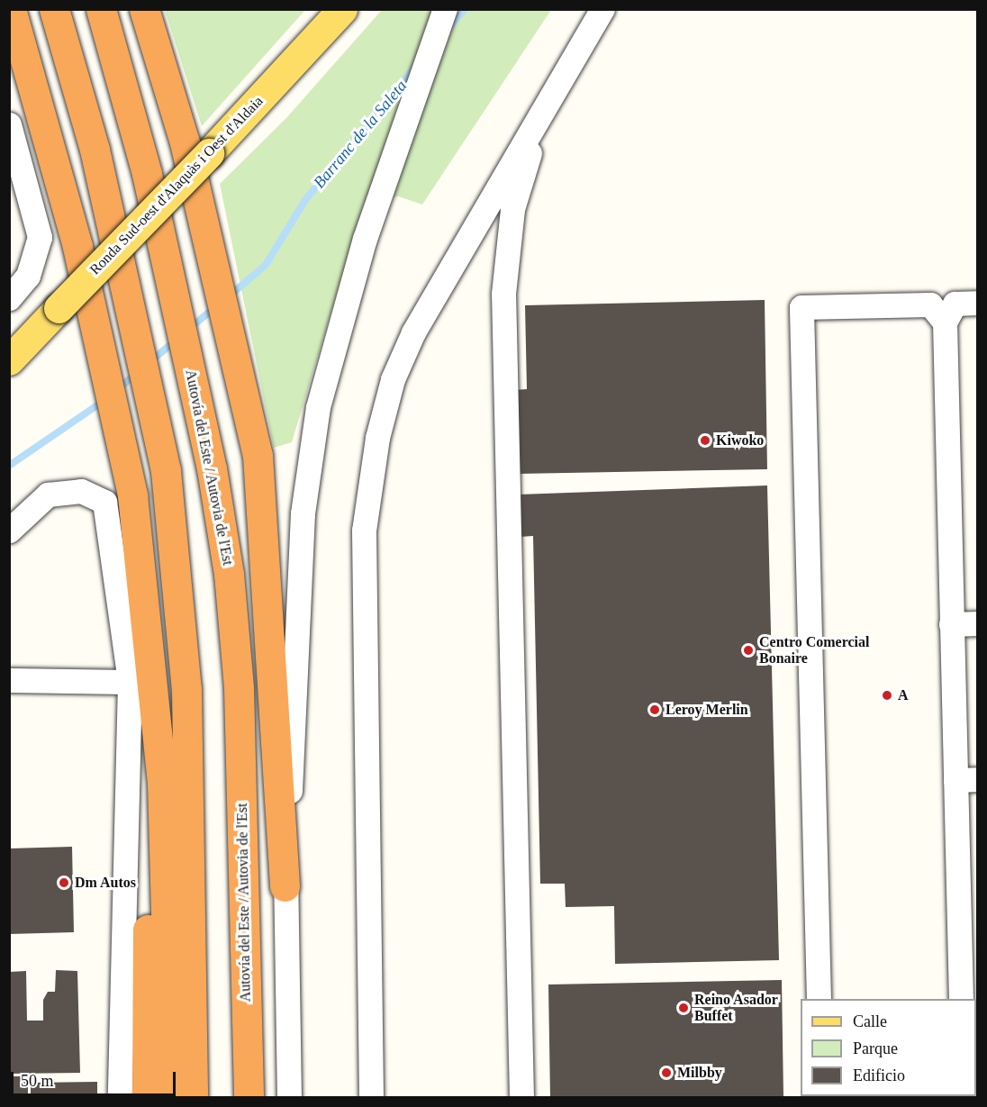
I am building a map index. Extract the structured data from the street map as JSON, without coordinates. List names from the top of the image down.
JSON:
{
  "streets": {
    "highway": ["Autovía del Este / Autovia de l'Est"],
    "main road": ["Ronda Sud-oest d'Alaquàs i Oest d'Aldaia"]
  },
  "water": ["Barranc de la Saleta"],
  "places": [
    "Kiwoko",
    "Centro Comercial Bonaire",
    "A",
    "Leroy Merlin",
    "Dm Autos",
    "Reino Asador Buffet",
    "Milbby"
  ],
  "legend": ["Calle", "Parque", "Edificio"],
  "scale_bar": "50 m"
}
